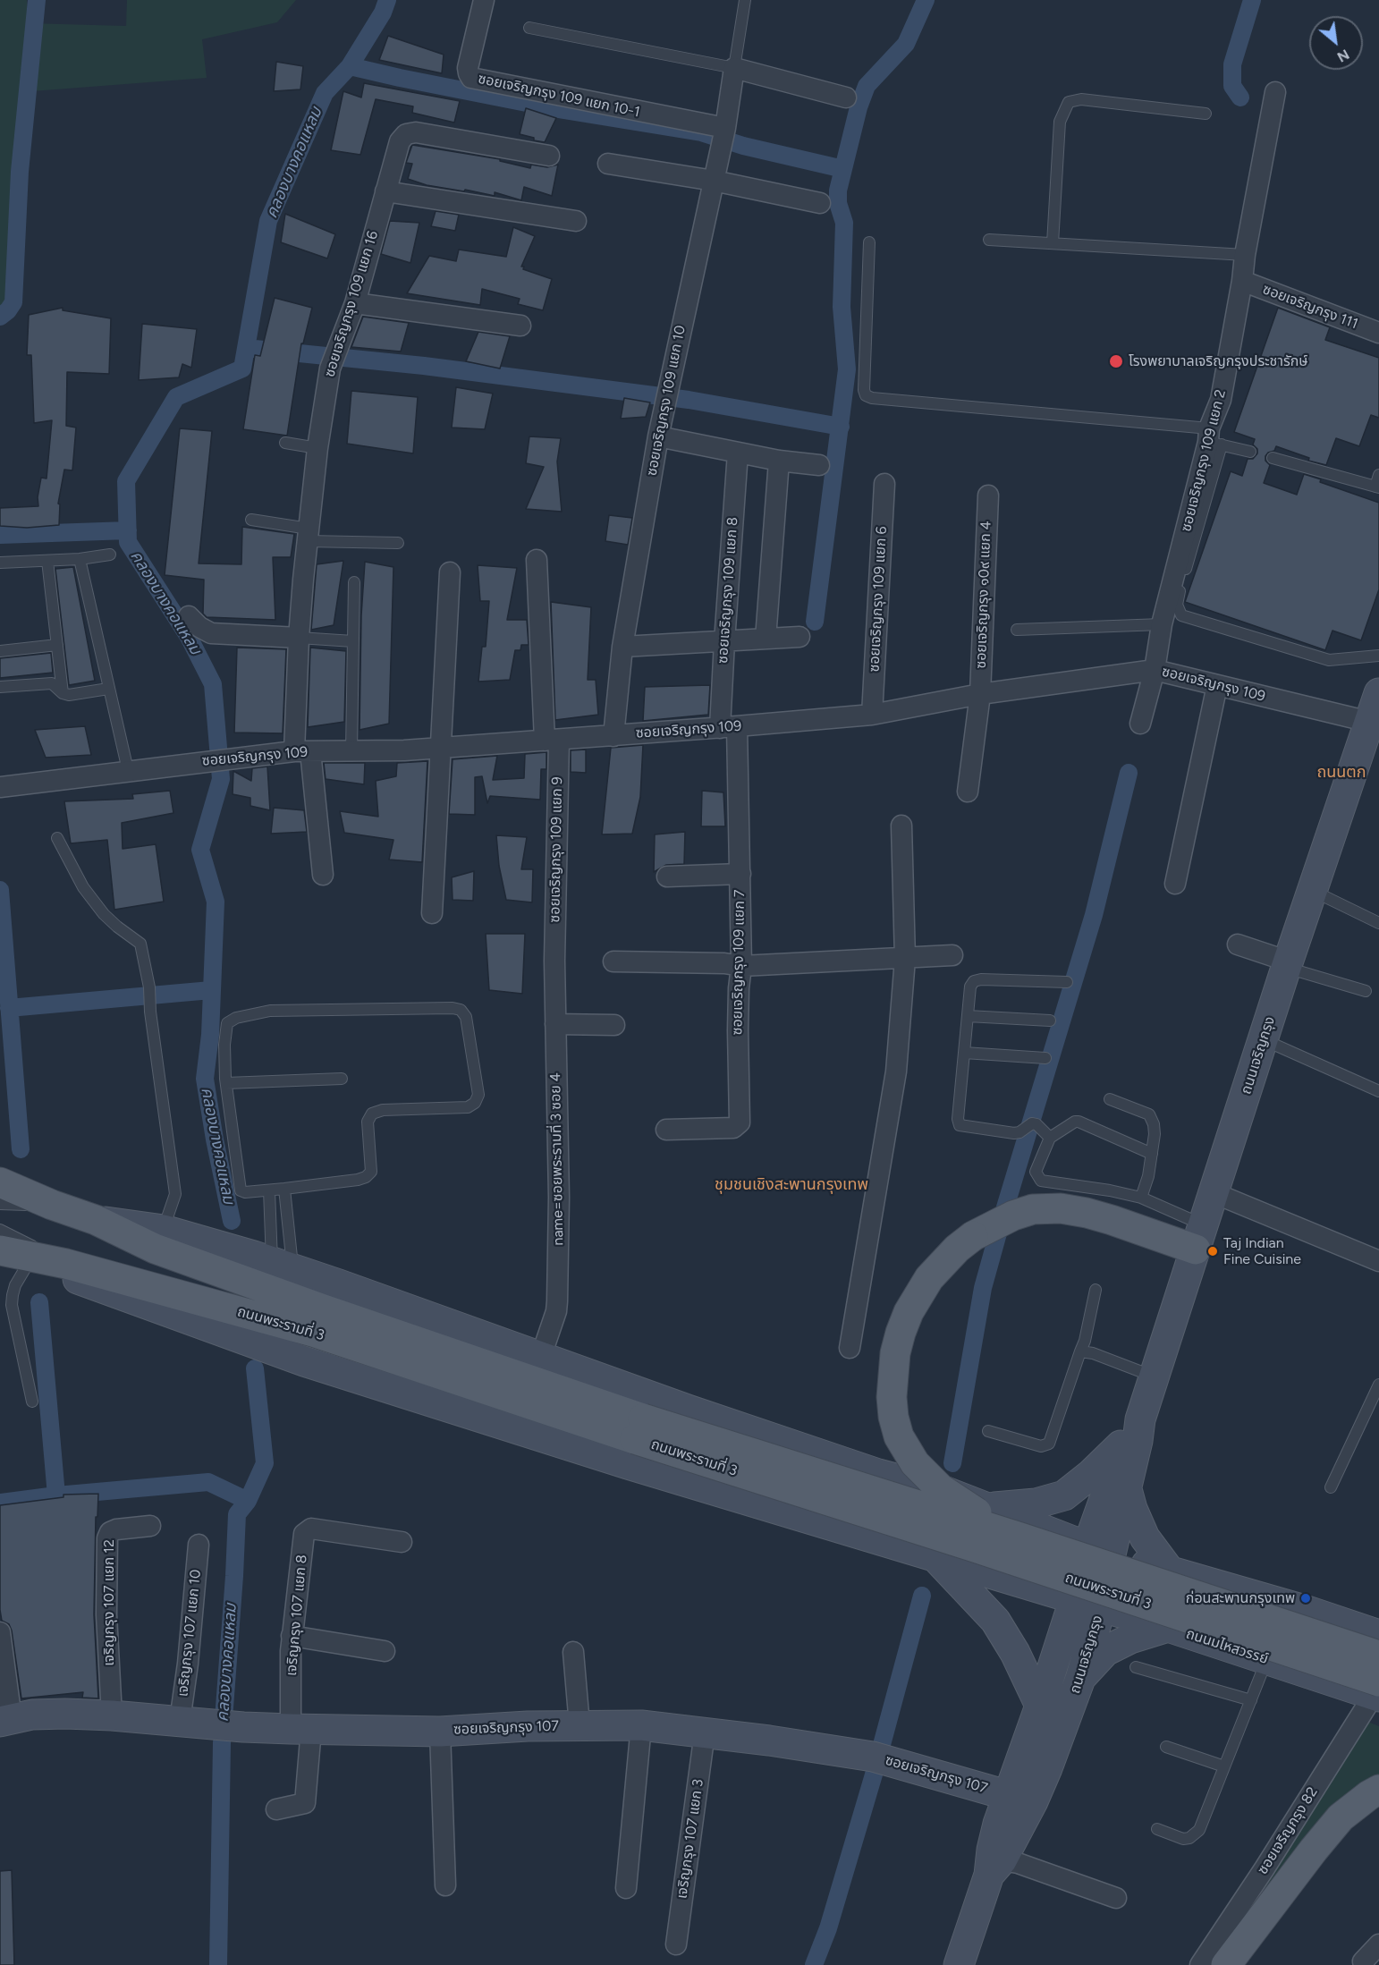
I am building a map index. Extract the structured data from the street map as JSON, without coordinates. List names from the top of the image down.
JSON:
{
  "streets": {
    "main road": [
      "ถนนเจริญกรุง",
      "ถนนพระรามที่ 3",
      "ถนนมไหสวรรย์",
      "ซอยเจริญกรุง 107"
    ],
    "street": [
      "ซอยเจริญกรุง 109 แยก 10-1",
      "ซอยเจริญกรุง 109 แยก 16",
      "ซอยเจริญกรุง 111",
      "ซอยเจริญกรุง 109 แยก 10",
      "ซอยเจริญกรุง 109 แยก 2",
      "ซอยเจริญกรุง 109 แยก 8",
      "ซอยเจริญกรุง ๑0๙ แยก 4",
      "ซอยเจริญกรุง 109 แยก 6",
      "ซอยเจริญกรุง 109",
      "ซอยเจริญกรุง 109 แยก 9",
      "ซอยเจริญกรุง 109 แยก 7",
      "name=ซอยพระรามที่ 3 ซอย 4",
      "เจริญกรุง 107 แยก 12",
      "เจริญกรุง 107 แยก 8",
      "เจริญกรุง 107 แยก 10",
      "ซอยเจริญกรุง 82",
      "เจริญกรุง 107 แยก 3"
    ]
  },
  "crossings": [
    ["ซอยเจริญกรุง 109 แยก 10-1", "ซอยเจริญกรุง 109 แยก 10"],
    ["ซอยเจริญกรุง 109 แยก 16", "ซอยเจริญกรุง 109"],
    ["ซอยเจริญกรุง 111", "ซอยเจริญกรุง 109 แยก 2"],
    ["ซอยเจริญกรุง 109 แยก 10", "ซอยเจริญกรุง 109"],
    ["ซอยเจริญกรุง 109 แยก 2", "ซอยเจริญกรุง 109"],
    ["ซอยเจริญกรุง 109 แยก 8", "ซอยเจริญกรุง 109"],
    ["ซอยเจริญกรุง 109 แยก 8", "ซอยเจริญกรุง 109 แยก 7"],
    ["ซอยเจริญกรุง ๑0๙ แยก 4", "ซอยเจริญกรุง 109"],
    ["ซอยเจริญกรุง 109 แยก 6", "ซอยเจริญกรุง 109"],
    ["ซอยเจริญกรุง 109", "ซอยเจริญกรุง 109 แยก 9"],
    ["ซอยเจริญกรุง 109", "ซอยเจริญกรุง 109 แยก 7"],
    ["ซอยเจริญกรุง 109", "ถนนเจริญกรุง"],
    ["ซอยเจริญกรุง 109 แยก 9", "name=ซอยพระรามที่ 3 ซอย 4"],
    ["ถนนเจริญกรุง", "ถนนพระรามที่ 3"],
    ["ถนนเจริญกรุง", "ถนนมไหสวรรย์"],
    ["ถนนเจริญกรุง", "ซอยเจริญกรุง 107"],
    ["name=ซอยพระรามที่ 3 ซอย 4", "ถนนพระรามที่ 3"],
    ["ถนนพระรามที่ 3", "ถนนมไหสวรรย์"],
    ["ถนนพระรามที่ 3", "ซอยเจริญกรุง 82"],
    ["เจริญกรุง 107 แยก 12", "ซอยเจริญกรุง 107"],
    ["เจริญกรุง 107 แยก 8", "ซอยเจริญกรุง 107"],
    ["เจริญกรุง 107 แยก 10", "ซอยเจริญกรุง 107"],
    ["ถนนมไหสวรรย์", "ซอยเจริญกรุง 82"],
    ["ซอยเจริญกรุง 107", "เจริญกรุง 107 แยก 3"]
  ],
  "districts": ["ถนนตก", "ชุมชนเชิงสะพานกรุงเทพ"],
  "water": ["คลองบางคอแหลม"],
  "places": ["โรงพยาบาลเจริญกรุงประชารักษ์", "Taj Indian Fine Cuisine", "ก่อนสะพานกรุงเทพ"],
  "north": "bottom right"
}
